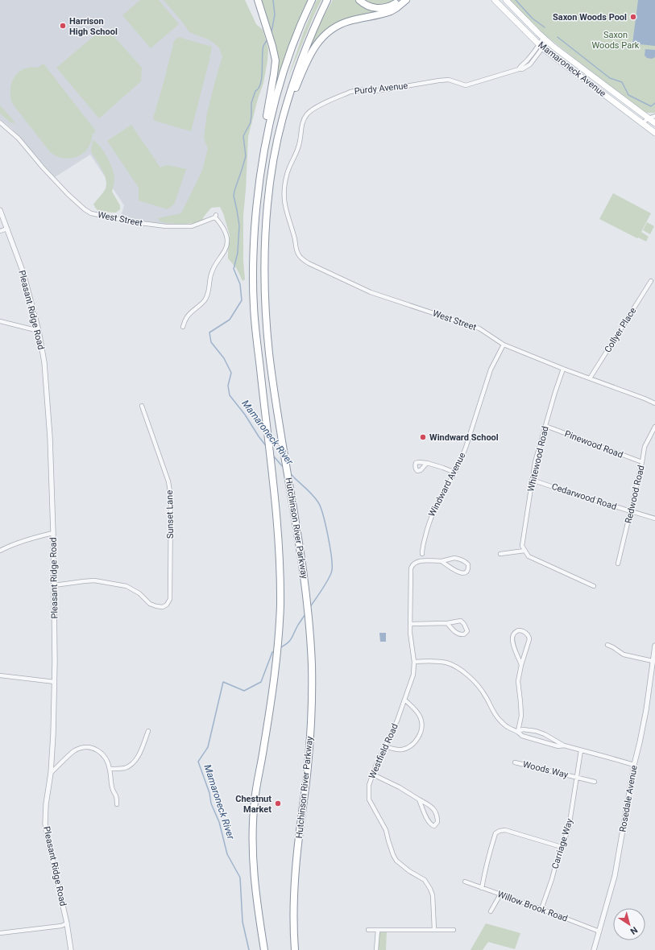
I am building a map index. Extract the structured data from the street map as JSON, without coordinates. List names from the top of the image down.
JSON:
{
  "streets": {
    "highway": ["Hutchinson River Parkway"],
    "main road": ["Mamaroneck Avenue"],
    "street": [
      "Purdy Avenue",
      "West Street",
      "Pleasant Ridge Road",
      "Collyer Place",
      "Pinewood Road",
      "Whitewood Road",
      "Windward Avenue",
      "Redwood Road",
      "Cedarwood Road",
      "Sunset Lane",
      "Westfield Road",
      "Woods Way",
      "Rosedale Avenue",
      "Carriage Way",
      "Willow Brook Road"
    ]
  },
  "crossings": [
    ["Mamaroneck Avenue", "Purdy Avenue"],
    ["Purdy Avenue", "West Street"],
    ["West Street", "Collyer Place"],
    ["West Street", "Whitewood Road"],
    ["West Street", "Windward Avenue"],
    ["Pleasant Ridge Road", "Sunset Lane"],
    ["Pinewood Road", "Whitewood Road"],
    ["Pinewood Road", "Redwood Road"],
    ["Whitewood Road", "Cedarwood Road"],
    ["Redwood Road", "Cedarwood Road"],
    ["Woods Way", "Carriage Way"],
    ["Rosedale Avenue", "Willow Brook Road"],
    ["Carriage Way", "Willow Brook Road"]
  ],
  "water": ["Mamaroneck River"],
  "parks": ["Saxon Woods Park"],
  "places": [
    "Saxon Woods Pool",
    "Harrison High School",
    "Windward School",
    "Chestnut Market"
  ],
  "north": "bottom right"
}
